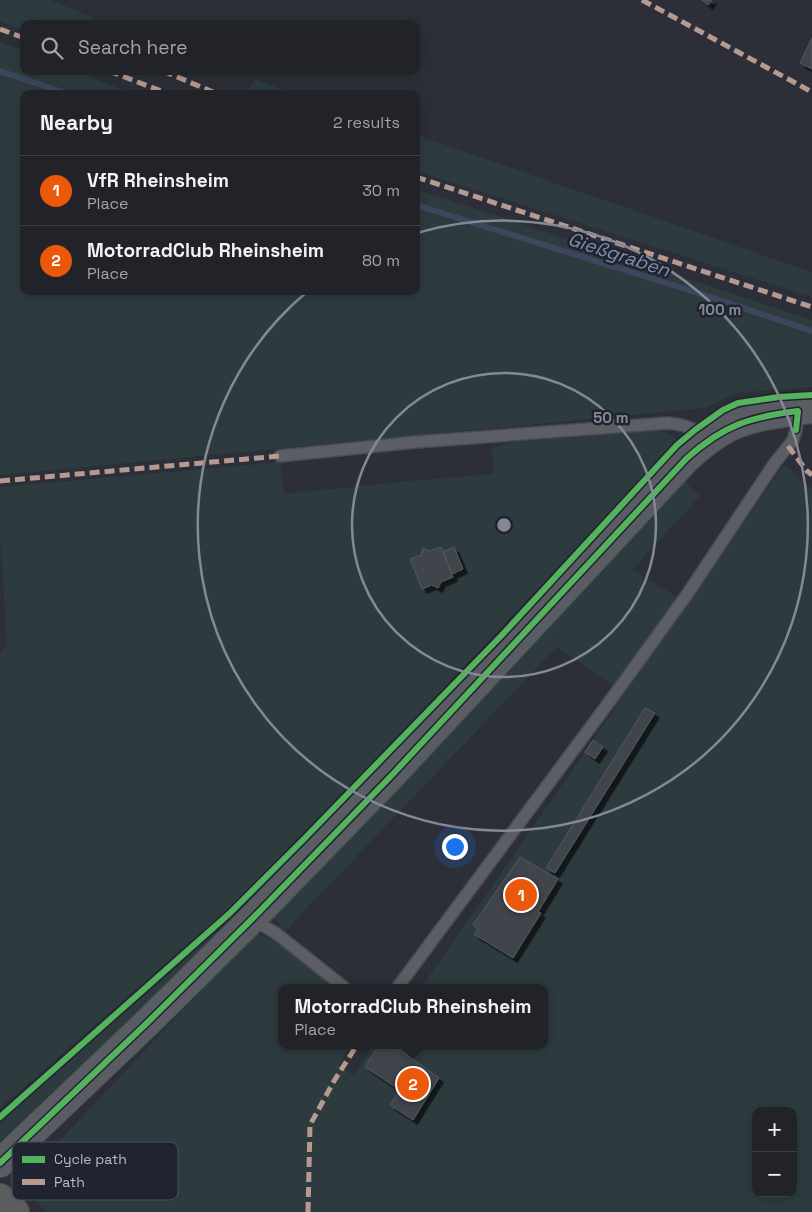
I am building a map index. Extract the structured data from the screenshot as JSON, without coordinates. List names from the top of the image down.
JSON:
{
  "water": ["Gießgraben"],
  "legend": ["Cycle path", "Path"],
  "page": {
    "search": "Search here",
    "heading": ["Nearby", "2 results"],
    "list": [
      {
        "mark": "1",
        "name": "VfR Rheinsheim",
        "note": "Place",
        "value": "30 m"
      },
      {
        "mark": "2",
        "name": "MotorradClub Rheinsheim",
        "note": "Place",
        "value": "80 m"
      }
    ],
    "pins": ["1", "2"],
    "popup": ["MotorradClub Rheinsheim", "Place"],
    "map_buttons": ["+", "−"]
  },
  "rings": ["100 m", "50 m"]
}
